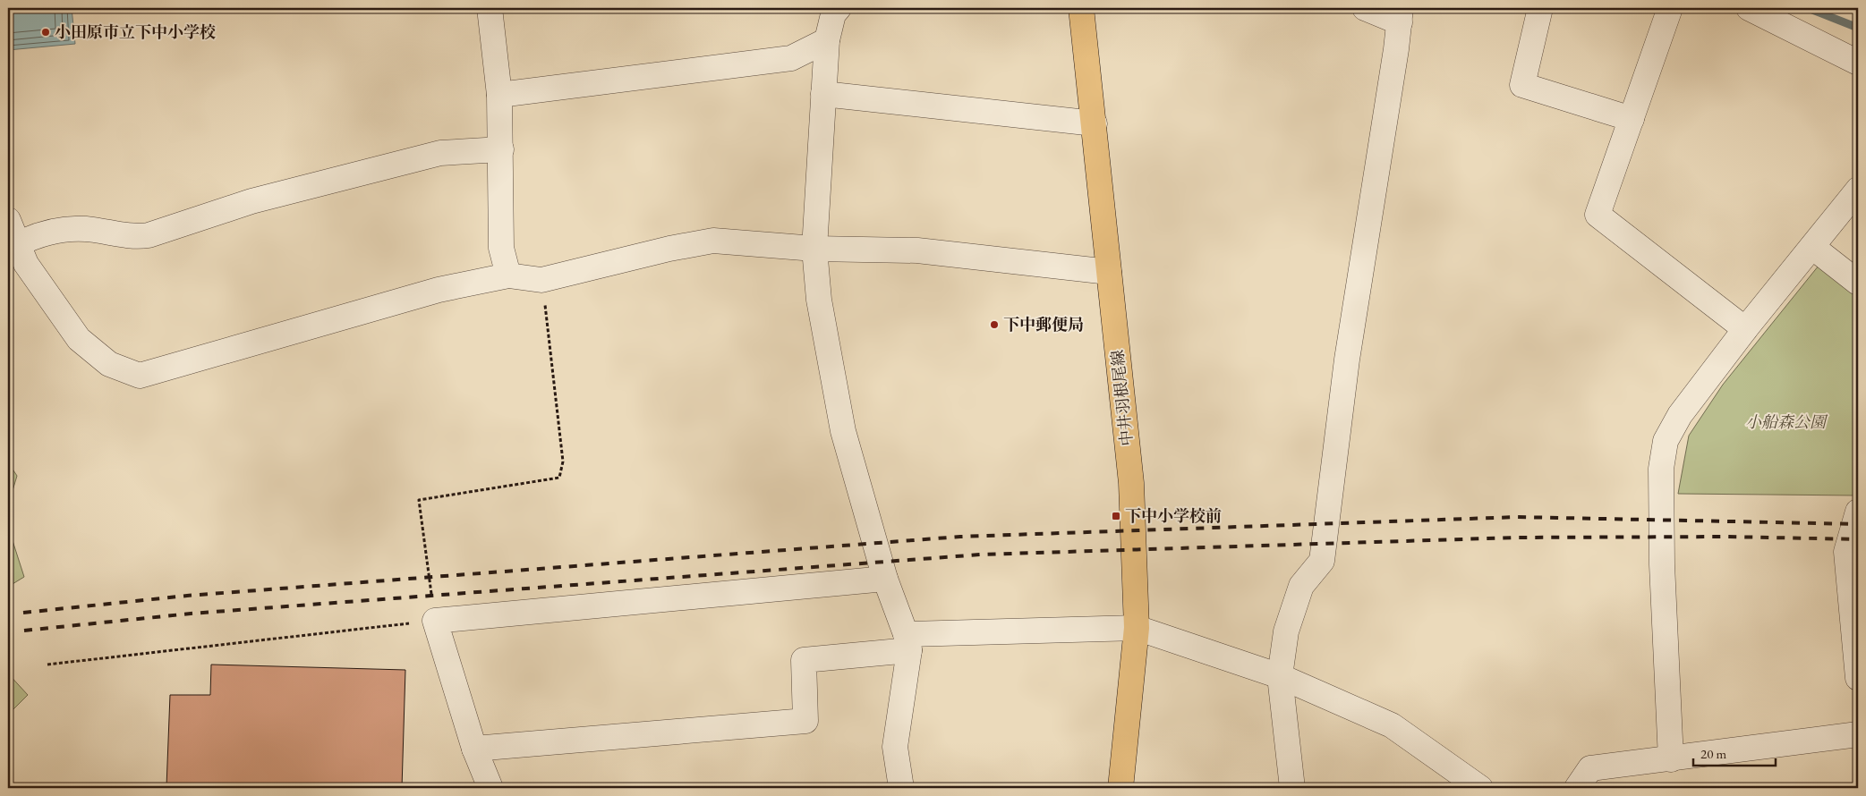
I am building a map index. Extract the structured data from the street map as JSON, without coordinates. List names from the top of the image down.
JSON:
{
  "streets": {
    "main road": ["中井羽根尾線"]
  },
  "parks": ["小船森公園"],
  "places": {
    "other": ["小田原市立下中小学校", "下中郵便局"],
    "transit": ["下中小学校前"]
  },
  "scale_bar": "20 m"
}
